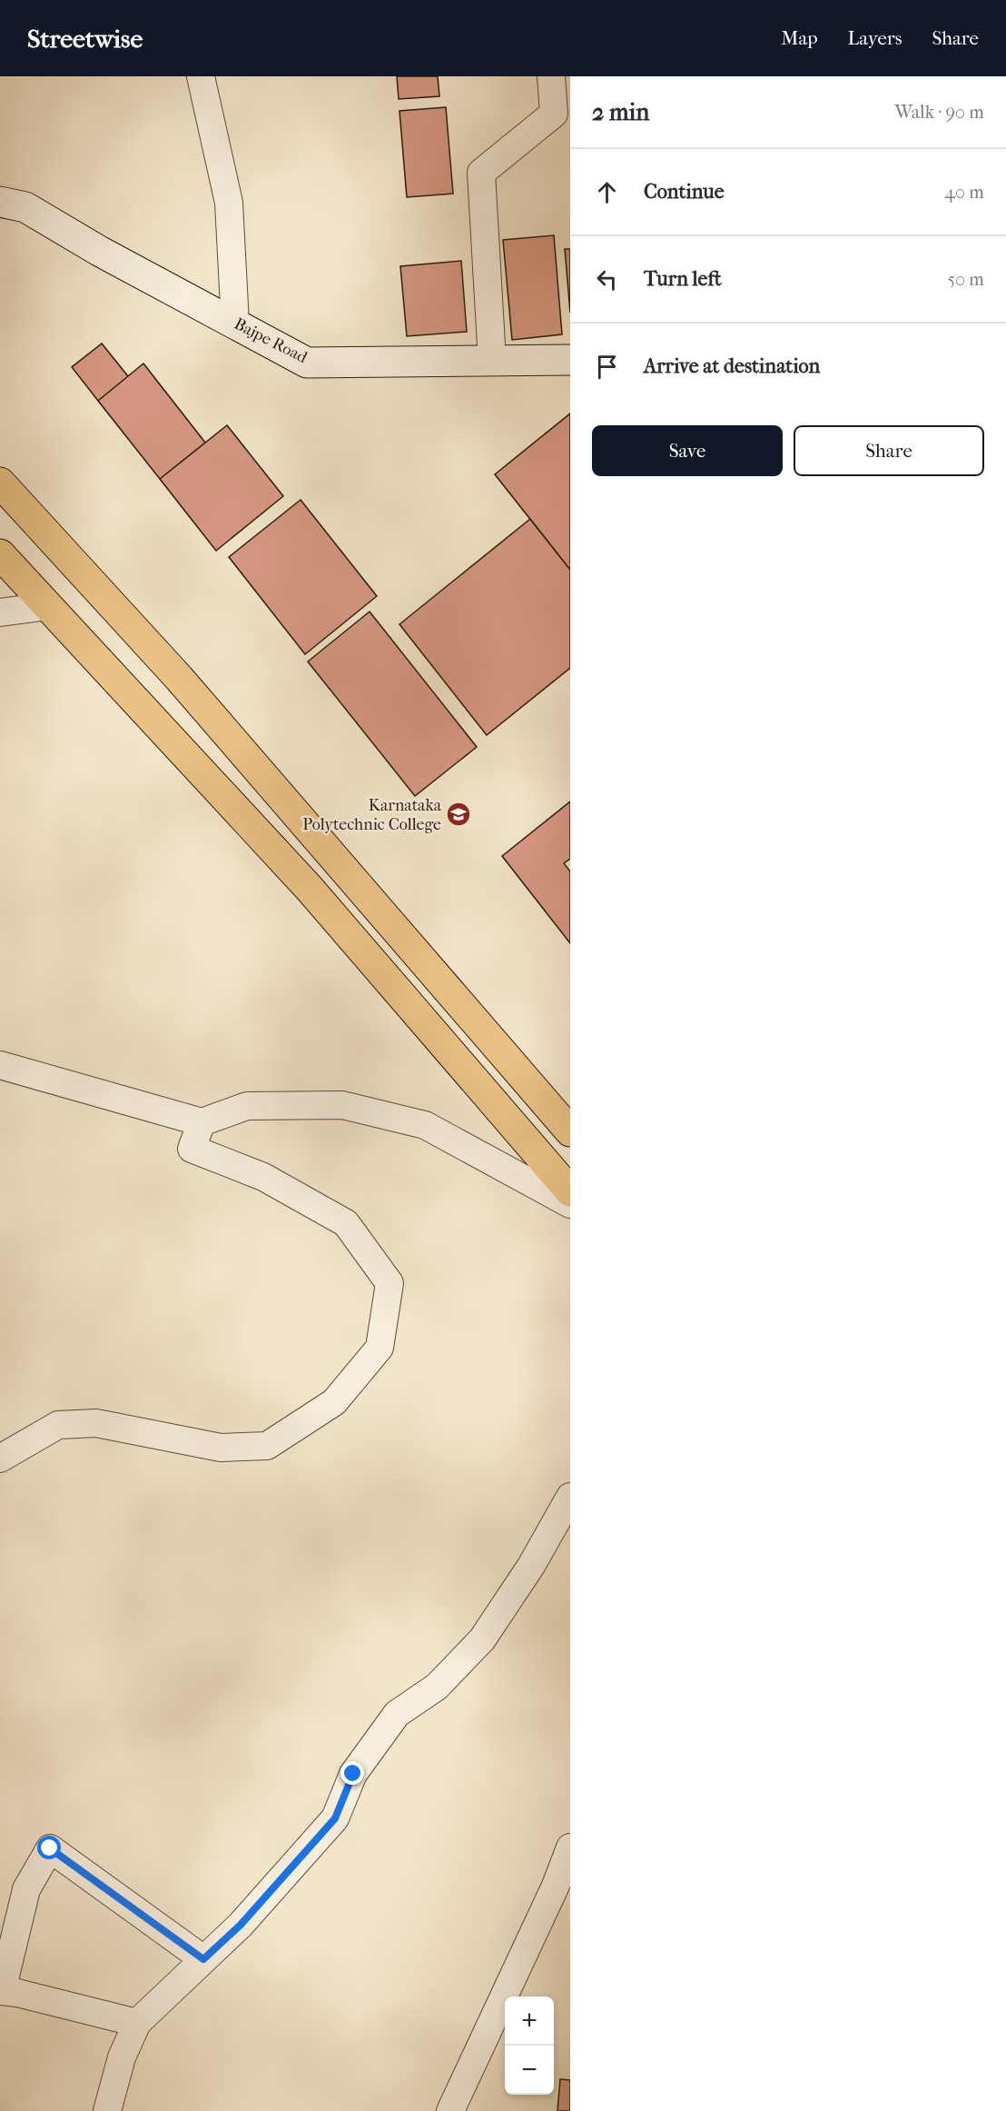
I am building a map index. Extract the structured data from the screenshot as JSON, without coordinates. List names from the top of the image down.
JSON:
{
  "streets": {
    "street": ["Bajpe Road"]
  },
  "places": {
    "school or university": ["Karnataka Polytechnic College"]
  },
  "page": {
    "header": "Streetwise",
    "nav": ["Map", "Layers", "Share"],
    "heading": ["2 min", "Walk · 90 m"],
    "list": [
      ["Continue", "40 m"],
      ["Turn left", "50 m"],
      "Arrive at destination"
    ],
    "buttons": ["Save", "Share"],
    "map_buttons": ["+", "−"]
  }
}
